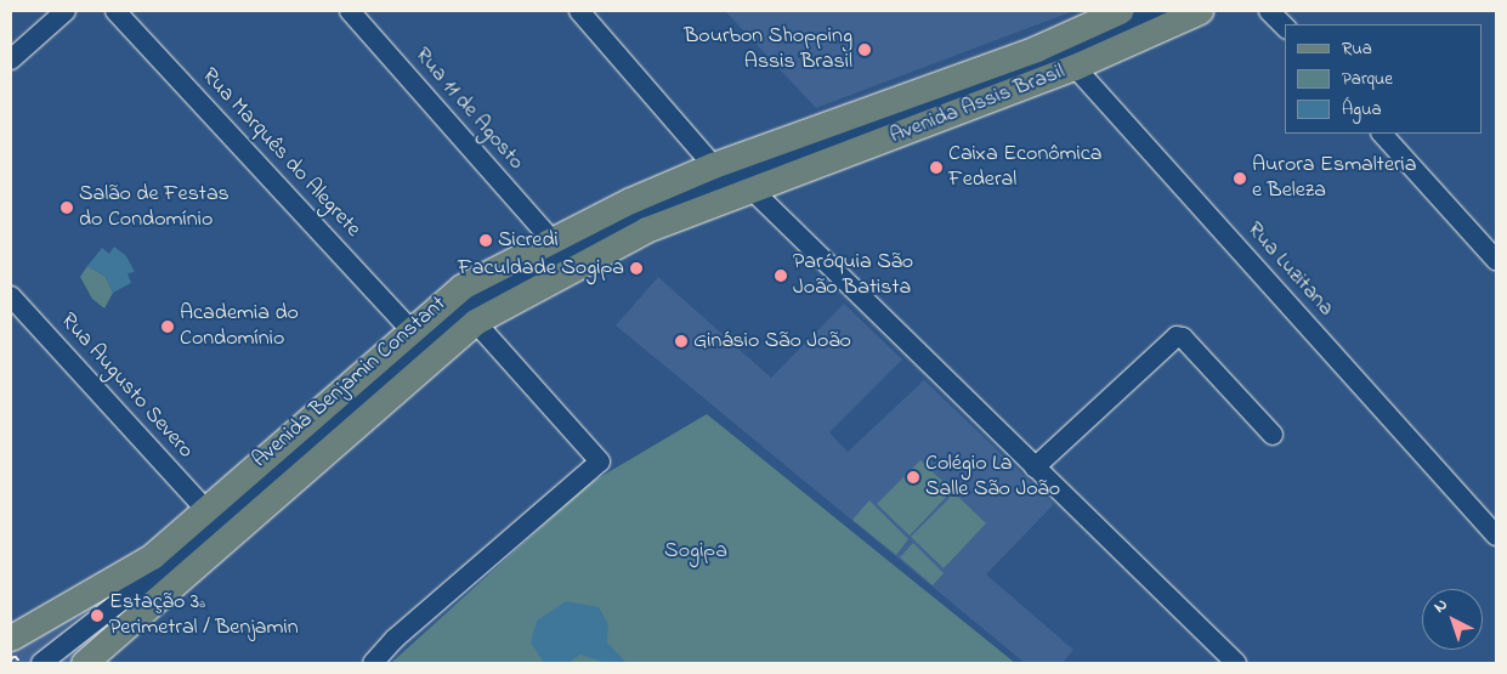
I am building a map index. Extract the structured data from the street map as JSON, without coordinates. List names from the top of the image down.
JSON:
{
  "streets": {
    "main road": ["Avenida Assis Brasil", "Avenida Benjamin Constant"],
    "street": [
      "Rua 11 de Agosto",
      "Rua Marquês do Alegrete",
      "Rua Luzitana",
      "Rua Augusto Severo"
    ]
  },
  "crossings": [
    ["Avenida Assis Brasil", "Rua Luzitana"],
    ["Avenida Assis Brasil", "Avenida Benjamin Constant"],
    ["Rua 11 de Agosto", "Avenida Benjamin Constant"],
    ["Rua Marquês do Alegrete", "Avenida Benjamin Constant"],
    ["Avenida Benjamin Constant", "Rua Augusto Severo"]
  ],
  "parks": ["Sogipa"],
  "places": [
    "Bourbon Shopping Assis Brasil",
    "Caixa Econômica Federal",
    "Aurora Esmalteria e Beleza",
    "Salão de Festas do Condomínio",
    "Sicredi",
    "Faculdade Sogipa",
    "Paróquia São João Batista",
    "Academia do Condomínio",
    "Ginásio São João",
    "Colégio La Salle São João",
    "Estação 3ª Perimetral / Benjamin"
  ],
  "legend": ["Rua", "Parque", "Água"],
  "north": "top left"
}
